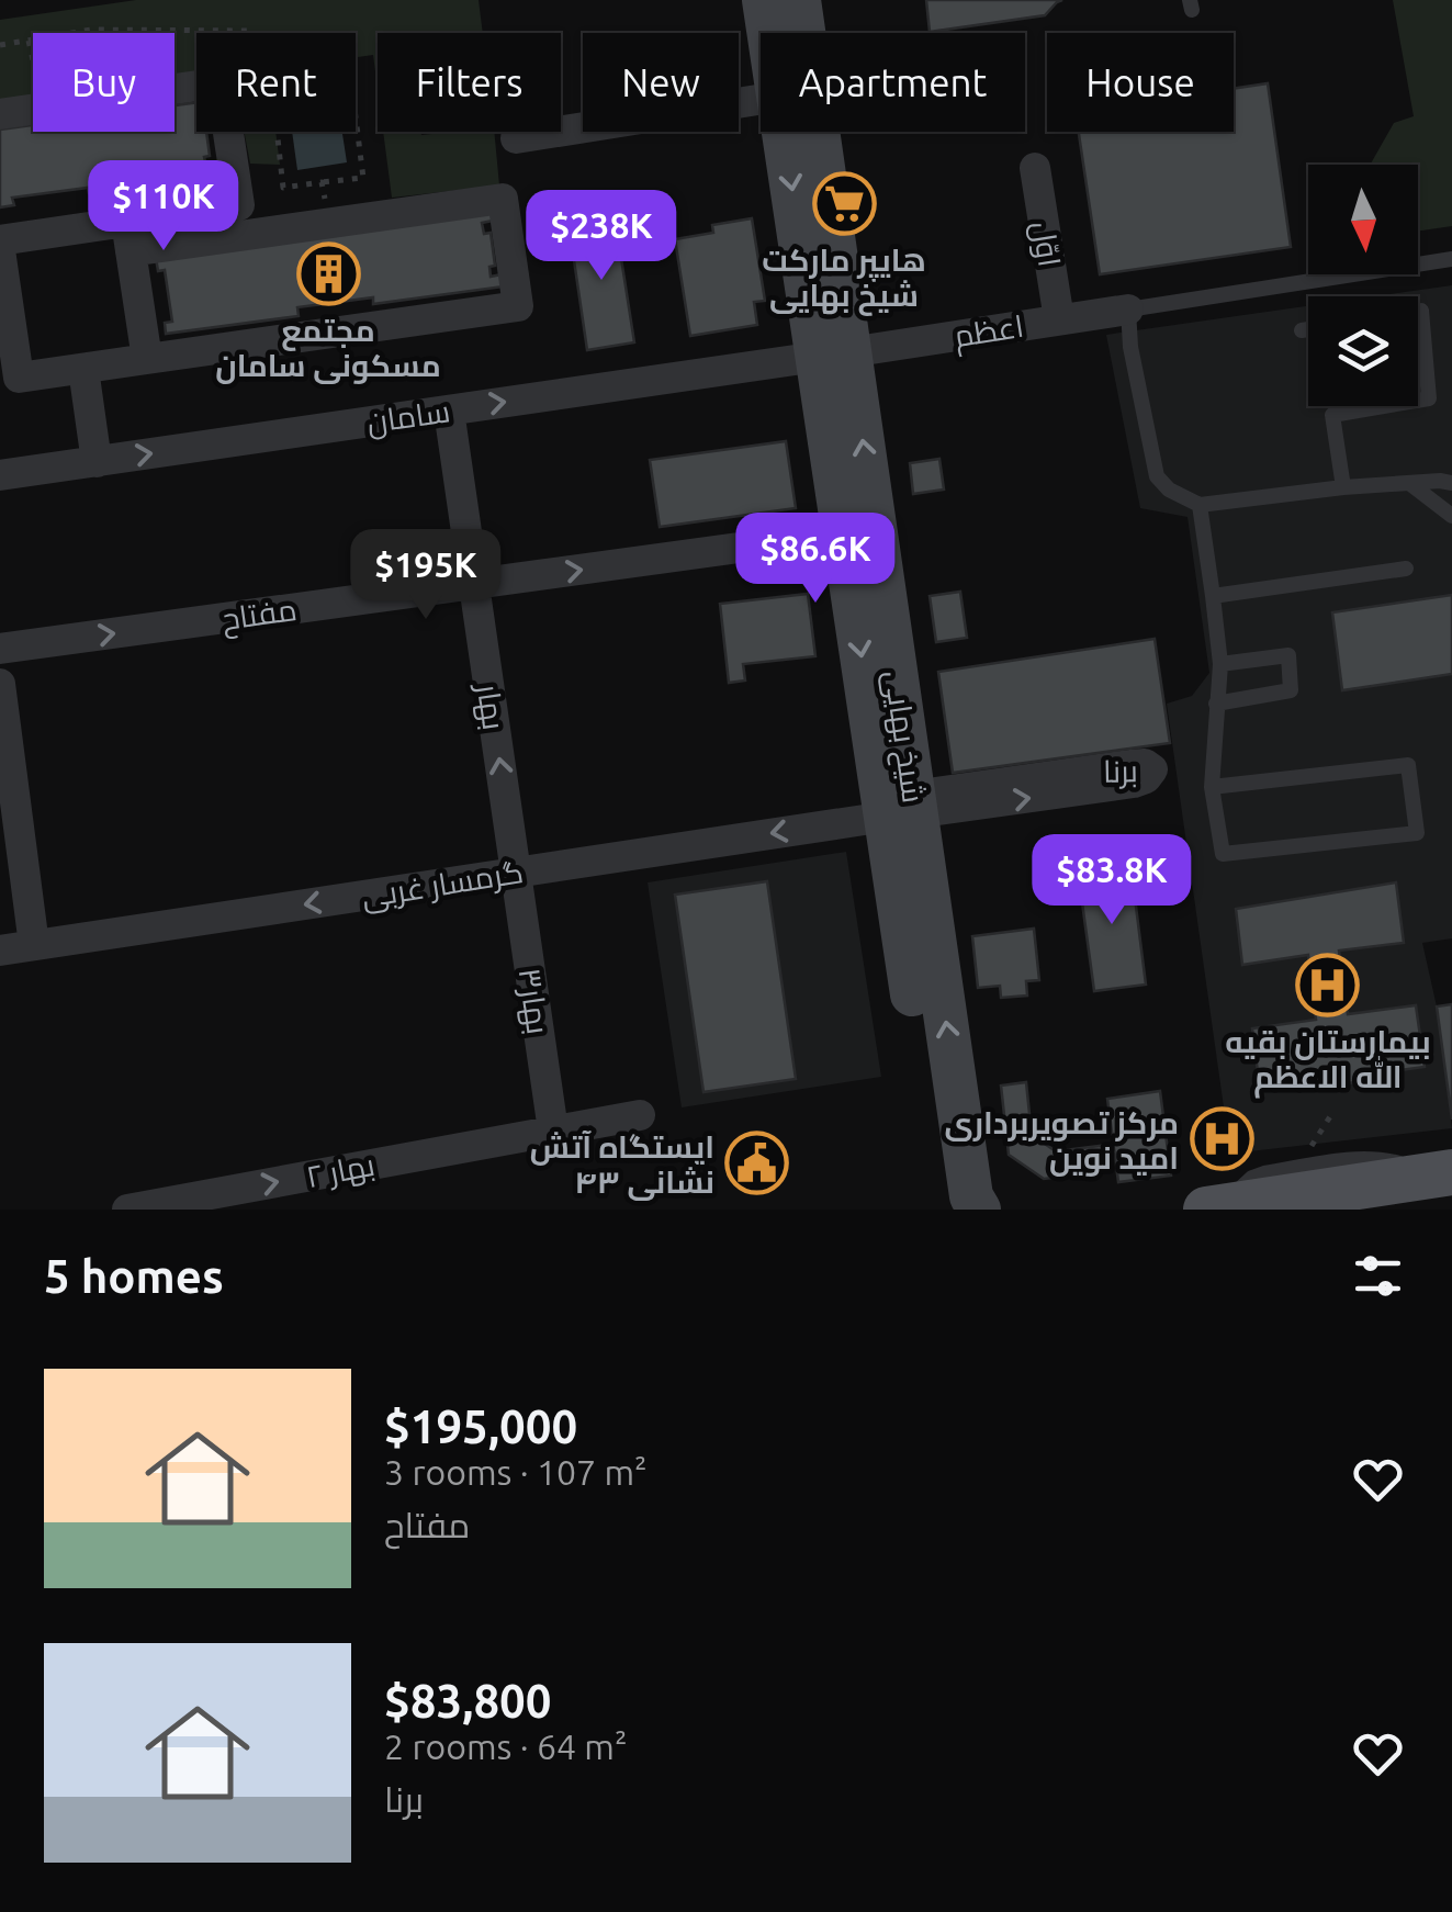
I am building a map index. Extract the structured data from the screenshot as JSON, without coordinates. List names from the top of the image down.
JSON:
{
  "streets": {
    "main road": ["شیخ بهایی"],
    "street": [
      "اوّل",
      "اعظم",
      "سامان",
      "مفتاح",
      "بهار",
      "برنا",
      "گرمسار غربی",
      "بهار۳",
      "بهار ۲"
    ]
  },
  "crossings": [
    ["اوّل", "اعظم"],
    ["اعظم", "سامان"],
    ["اعظم", "شیخ بهایی"],
    ["سامان", "بهار"],
    ["سامان", "شیخ بهایی"],
    ["مفتاح", "بهار"],
    ["مفتاح", "شیخ بهایی"],
    ["بهار", "گرمسار غربی"],
    ["بهار", "بهار۳"],
    ["شیخ بهایی", "برنا"],
    ["شیخ بهایی", "گرمسار غربی"],
    ["برنا", "گرمسار غربی"],
    ["گرمسار غربی", "بهار۳"],
    ["بهار۳", "بهار ۲"]
  ],
  "one_way": [
    "مفتاح",
    "بهار",
    "گرمسار غربی",
    "بهار ۲"
  ],
  "places": {
    "supermarket": ["هایپر مارکت شیخ بهایی"],
    "building": ["مجتمع مسکونی سامان"],
    "hospital": ["بیمارستان بقیه الله الاعظم", "مرکز تصویربرداری امید نوین"],
    "public building": ["ایستگاه آتش نشانی ۴۳"]
  },
  "north": "bottom",
  "page": {
    "chip": [
      "Buy",
      "Rent",
      "Filters",
      "New",
      "Apartment",
      "House"
    ],
    "price": [
      "$110K",
      "$238K",
      "$86.6K",
      "$195K",
      "$83.8K"
    ],
    "heading": "5 homes",
    "list": [
      {
        "name": "$195,000",
        "note": "3 rooms · 107 m² · مفتاح"
      },
      {
        "name": "$83,800",
        "note": "2 rooms · 64 m² · برنا"
      }
    ]
  }
}
